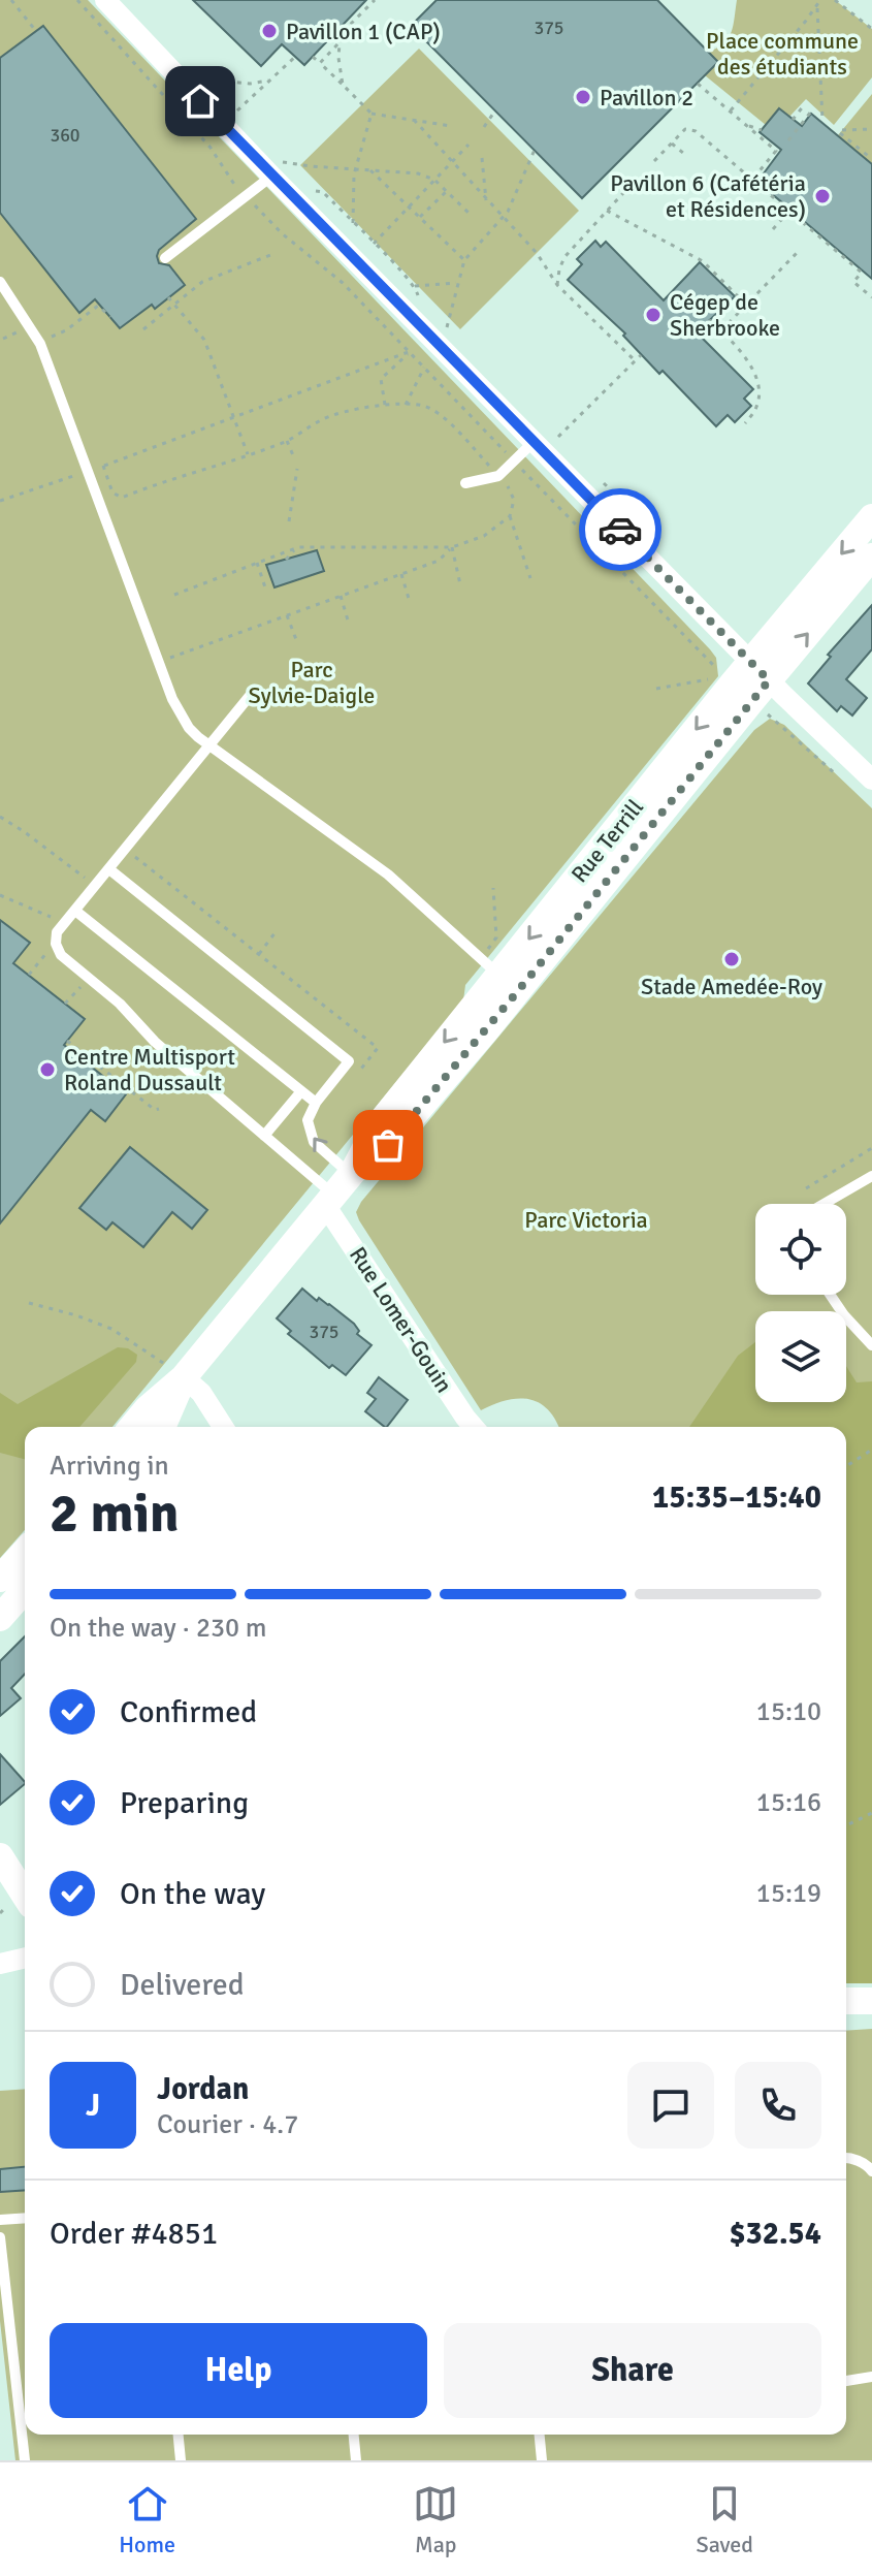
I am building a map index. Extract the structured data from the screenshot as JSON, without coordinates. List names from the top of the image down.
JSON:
{
  "streets": {
    "street": ["Rue Terrill", "Rue Lomer-Gouin"]
  },
  "crossings": [
    ["Rue Terrill", "Rue Lomer-Gouin"]
  ],
  "parks": ["Place commune des étudiants", "Parc Sylvie-Daigle", "Parc Victoria"],
  "places": [
    "Pavillon 1 (CAP)",
    "Pavillon 2",
    "Pavillon 6 (Cafétéria et Résidences)",
    "Cégep de Sherbrooke",
    "Stade Amedée-Roy",
    "Centre Multisport Roland Dussault"
  ],
  "house_numbers": ["375", "360", "375"],
  "page": {
    "heading": ["2 min", "Arriving in", "15:35–15:40"],
    "panel": [
      "Jordan",
      "Courier · 4.7",
      "Order #4851",
      "$32.54"
    ],
    "bar": "On the way · 230 m",
    "list": [
      ["Confirmed", "15:10"],
      ["Preparing", "15:16"],
      ["On the way", "15:19"],
      "Delivered"
    ],
    "round": "J",
    "buttons": ["Help", "Share"],
    "tabs": ["Home", "Map", "Saved"]
  }
}
